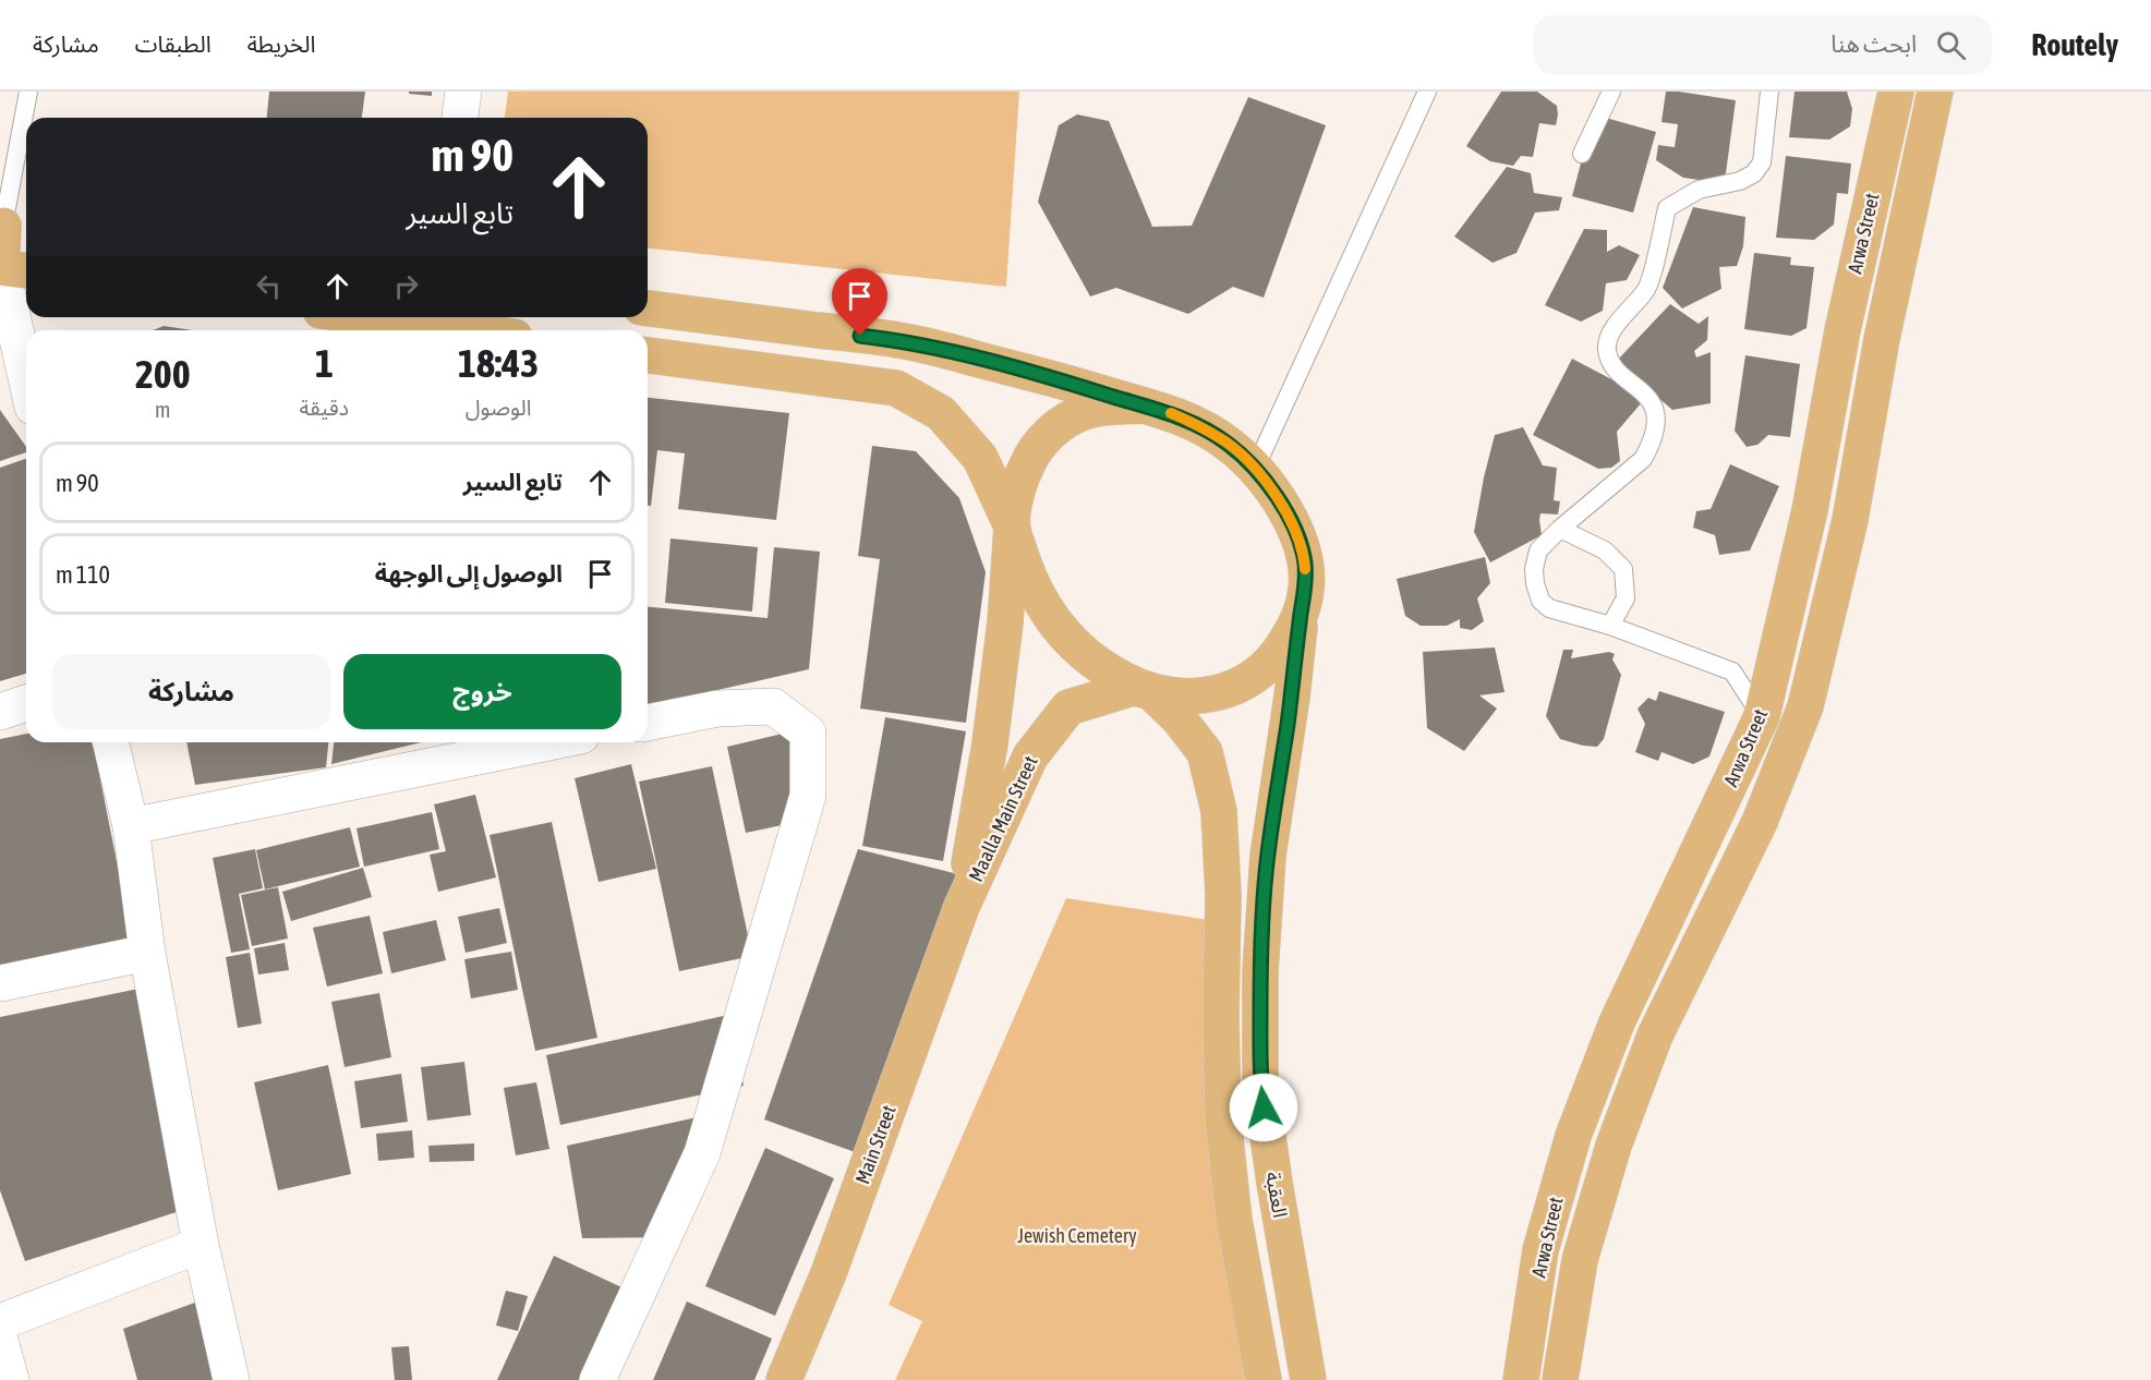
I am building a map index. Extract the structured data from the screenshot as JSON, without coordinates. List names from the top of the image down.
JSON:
{
  "streets": {
    "main road": [
      "Arwa Street",
      "Maalla Main Street",
      "Main Street",
      "العقبة"
    ]
  },
  "crossings": [
    ["Maalla Main Street", "Main Street"]
  ],
  "parks": ["Jewish Cemetery"],
  "page": {
    "header": "Routely",
    "search": "ابحث هنا",
    "nav": ["الخريطة", "الطبقات", "مشاركة"],
    "turn": ["90 m", "تابع السير"],
    "eta": [
      "18:43",
      "الوصول",
      "1",
      "دقيقة",
      "200",
      "m"
    ],
    "list": [
      {
        "name": "تابع السير",
        "value": "90 m"
      },
      {
        "name": "الوصول إلى الوجهة",
        "value": "110 m"
      }
    ],
    "buttons": ["خروج", "مشاركة"]
  }
}
